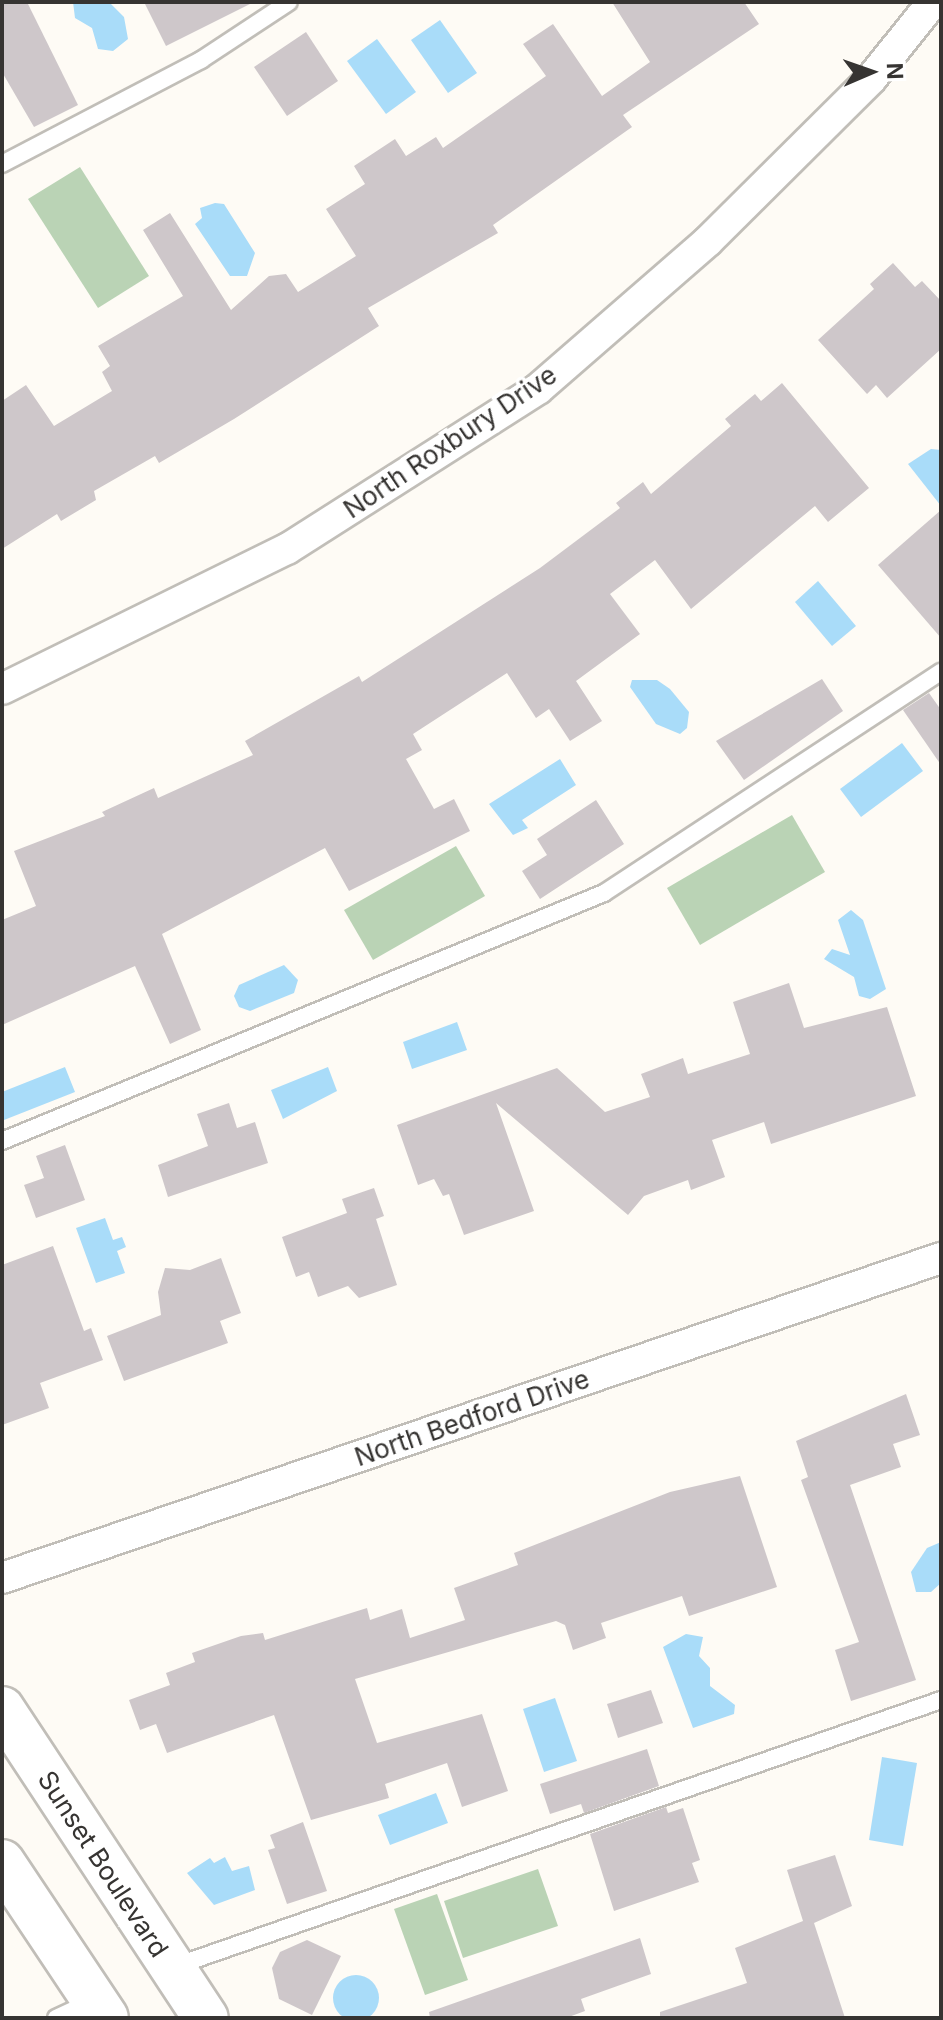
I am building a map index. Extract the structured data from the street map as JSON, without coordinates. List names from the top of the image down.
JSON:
{
  "streets": {
    "main road": ["Sunset Boulevard"],
    "street": ["North Roxbury Drive", "North Bedford Drive"]
  },
  "north": "right"
}
